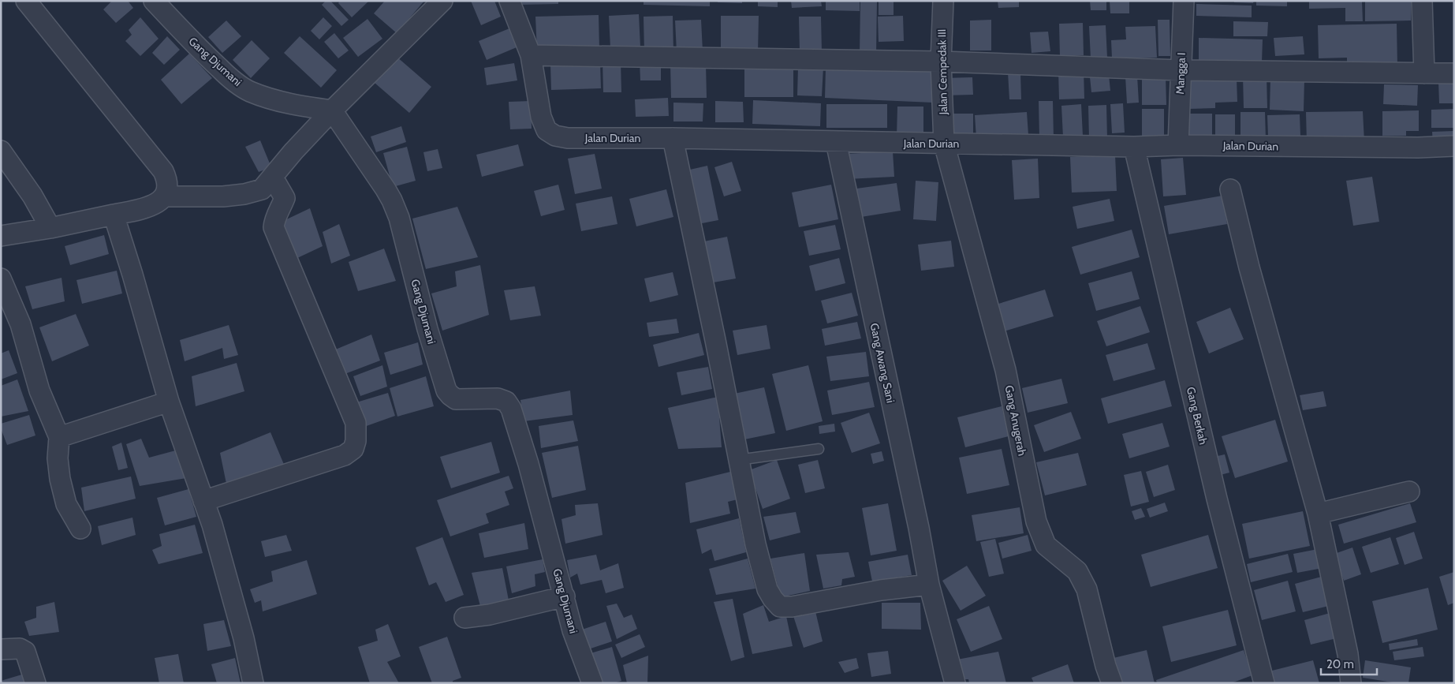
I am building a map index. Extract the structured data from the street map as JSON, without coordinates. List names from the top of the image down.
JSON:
{
  "streets": {
    "street": [
      "Gang Djumani",
      "Jalan Cempedak III",
      "Mangga I",
      "Jalan Durian",
      "Gang Awang Sani",
      "Gang Berkah",
      "Gang Anugerah"
    ]
  },
  "crossings": [
    ["Jalan Cempedak III", "Jalan Durian"],
    ["Jalan Cempedak III", "Gang Anugerah"],
    ["Mangga I", "Jalan Durian"],
    ["Jalan Durian", "Gang Awang Sani"],
    ["Jalan Durian", "Gang Berkah"],
    ["Jalan Durian", "Gang Anugerah"]
  ],
  "scale_bar": "20 m"
}
